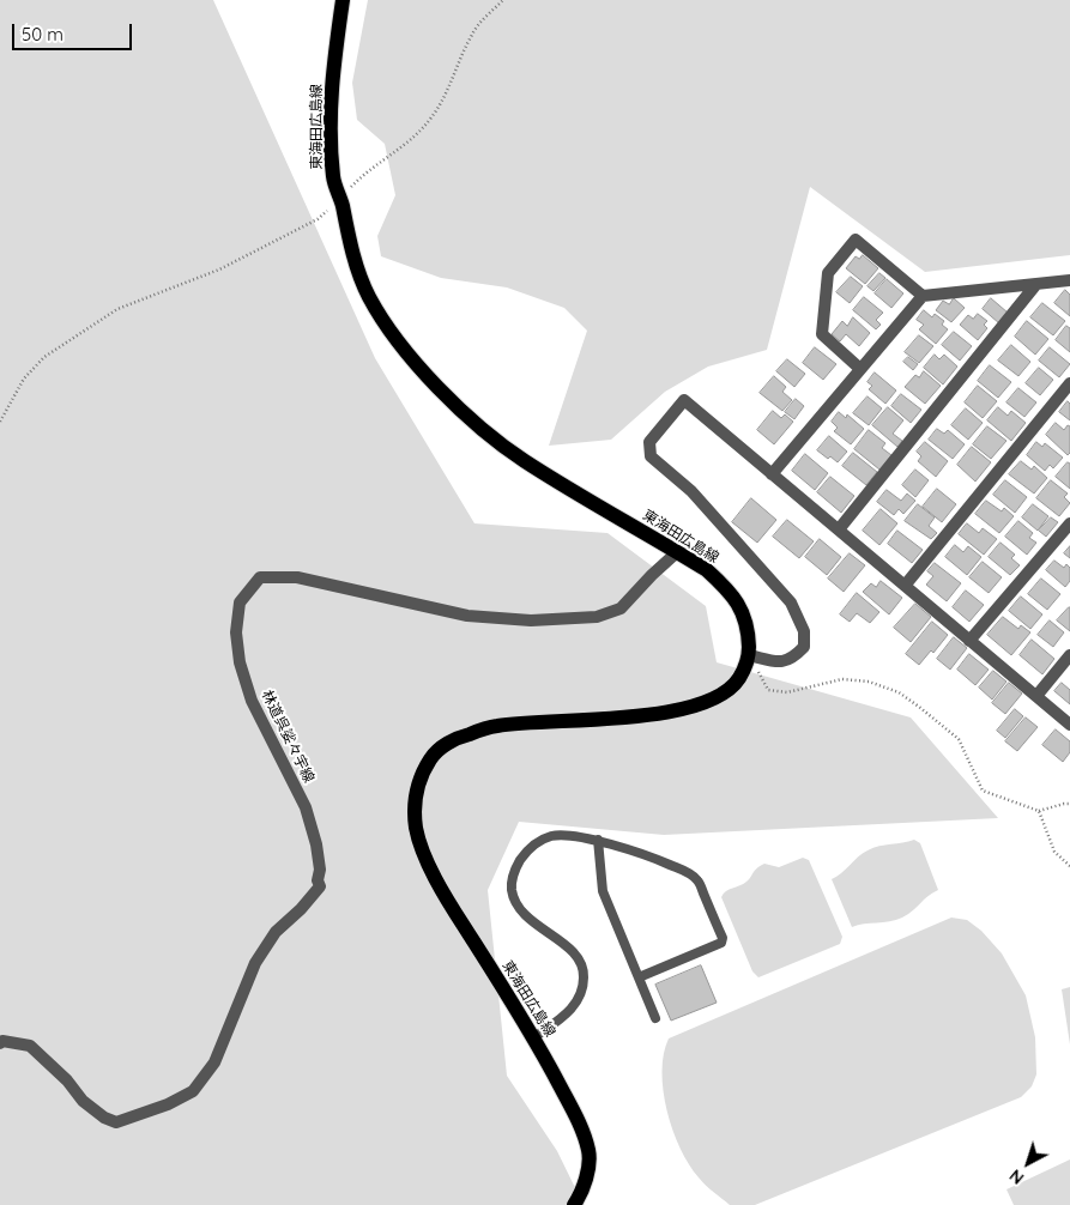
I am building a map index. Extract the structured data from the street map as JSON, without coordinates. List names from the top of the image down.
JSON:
{
  "streets": {
    "main road": ["東海田広島線"],
    "street": ["林道呉娑々宇線"]
  },
  "crossings": [
    ["東海田広島線", "林道呉娑々宇線"]
  ],
  "scale_bar": "50 m",
  "north": "bottom left"
}
